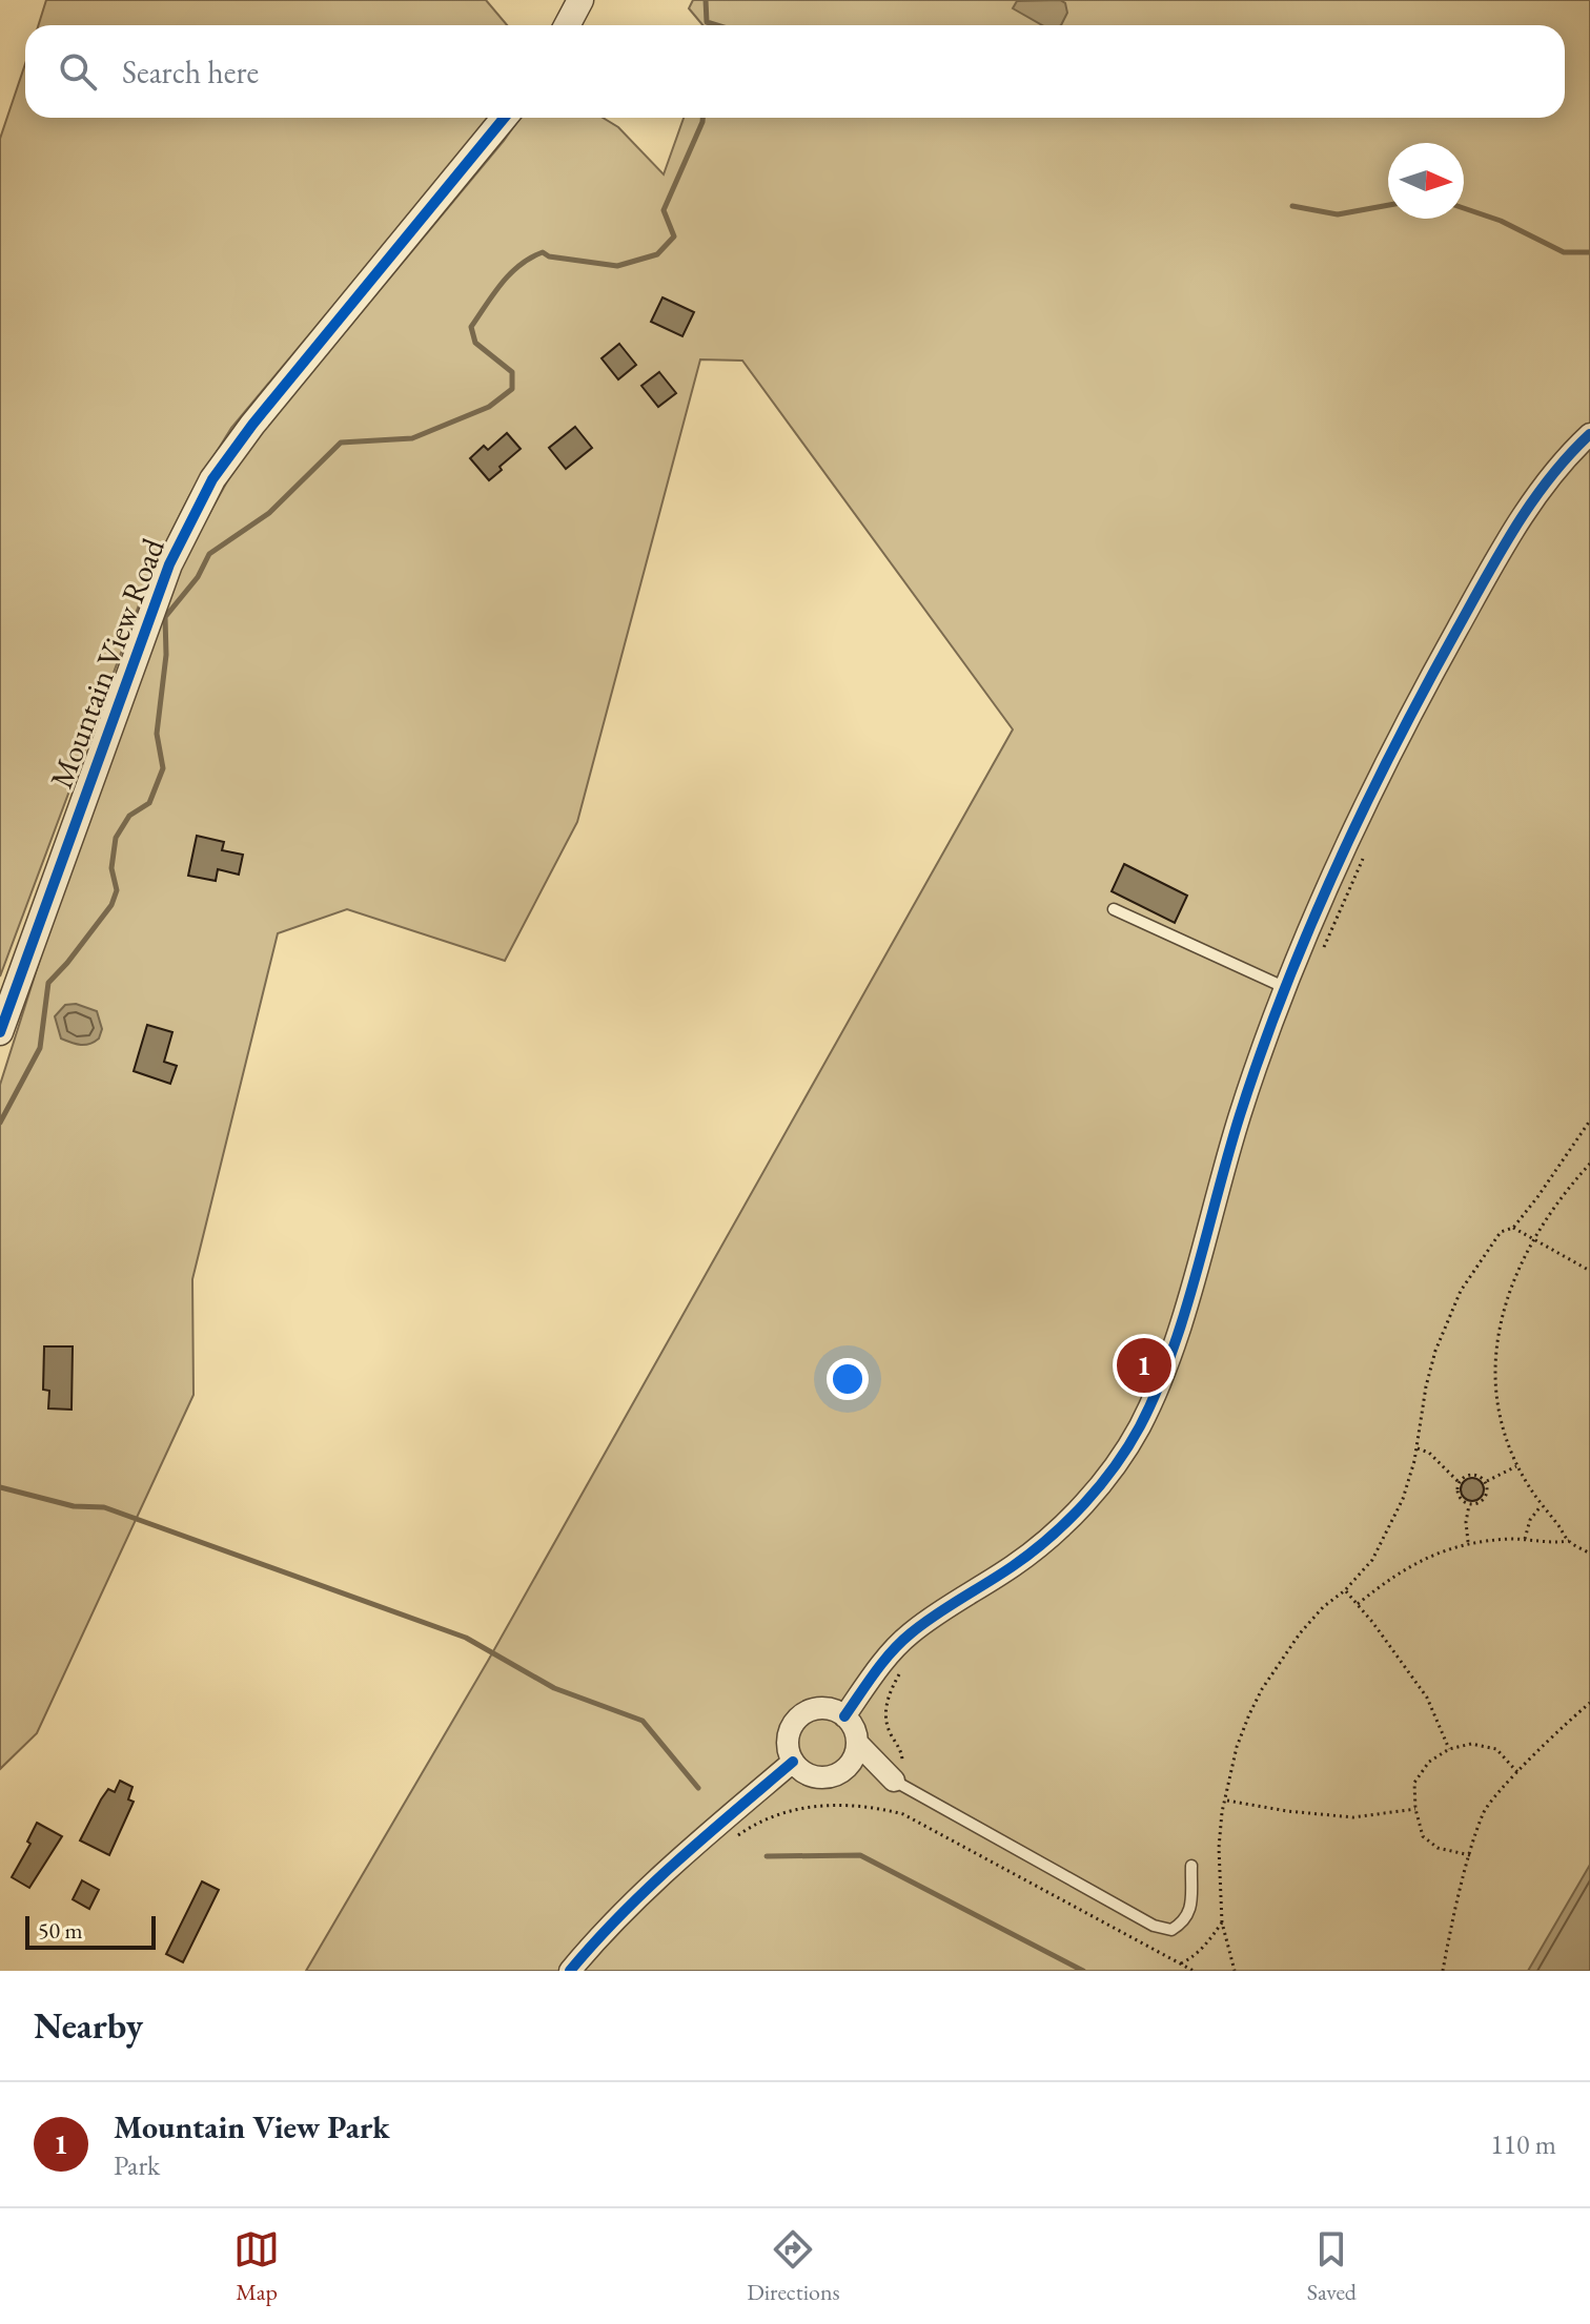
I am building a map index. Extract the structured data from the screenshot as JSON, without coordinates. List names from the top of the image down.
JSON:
{
  "streets": {
    "street": ["Mountain View Road"]
  },
  "scale_bar": "50 m",
  "north": "right",
  "page": {
    "search": "Search here",
    "pins": "1",
    "scale": "50 m",
    "heading": "Nearby",
    "list": [
      {
        "mark": "1",
        "name": "Mountain View Park",
        "note": "Park",
        "value": "110 m"
      }
    ],
    "nav": ["Map", "Directions", "Saved"]
  }
}
